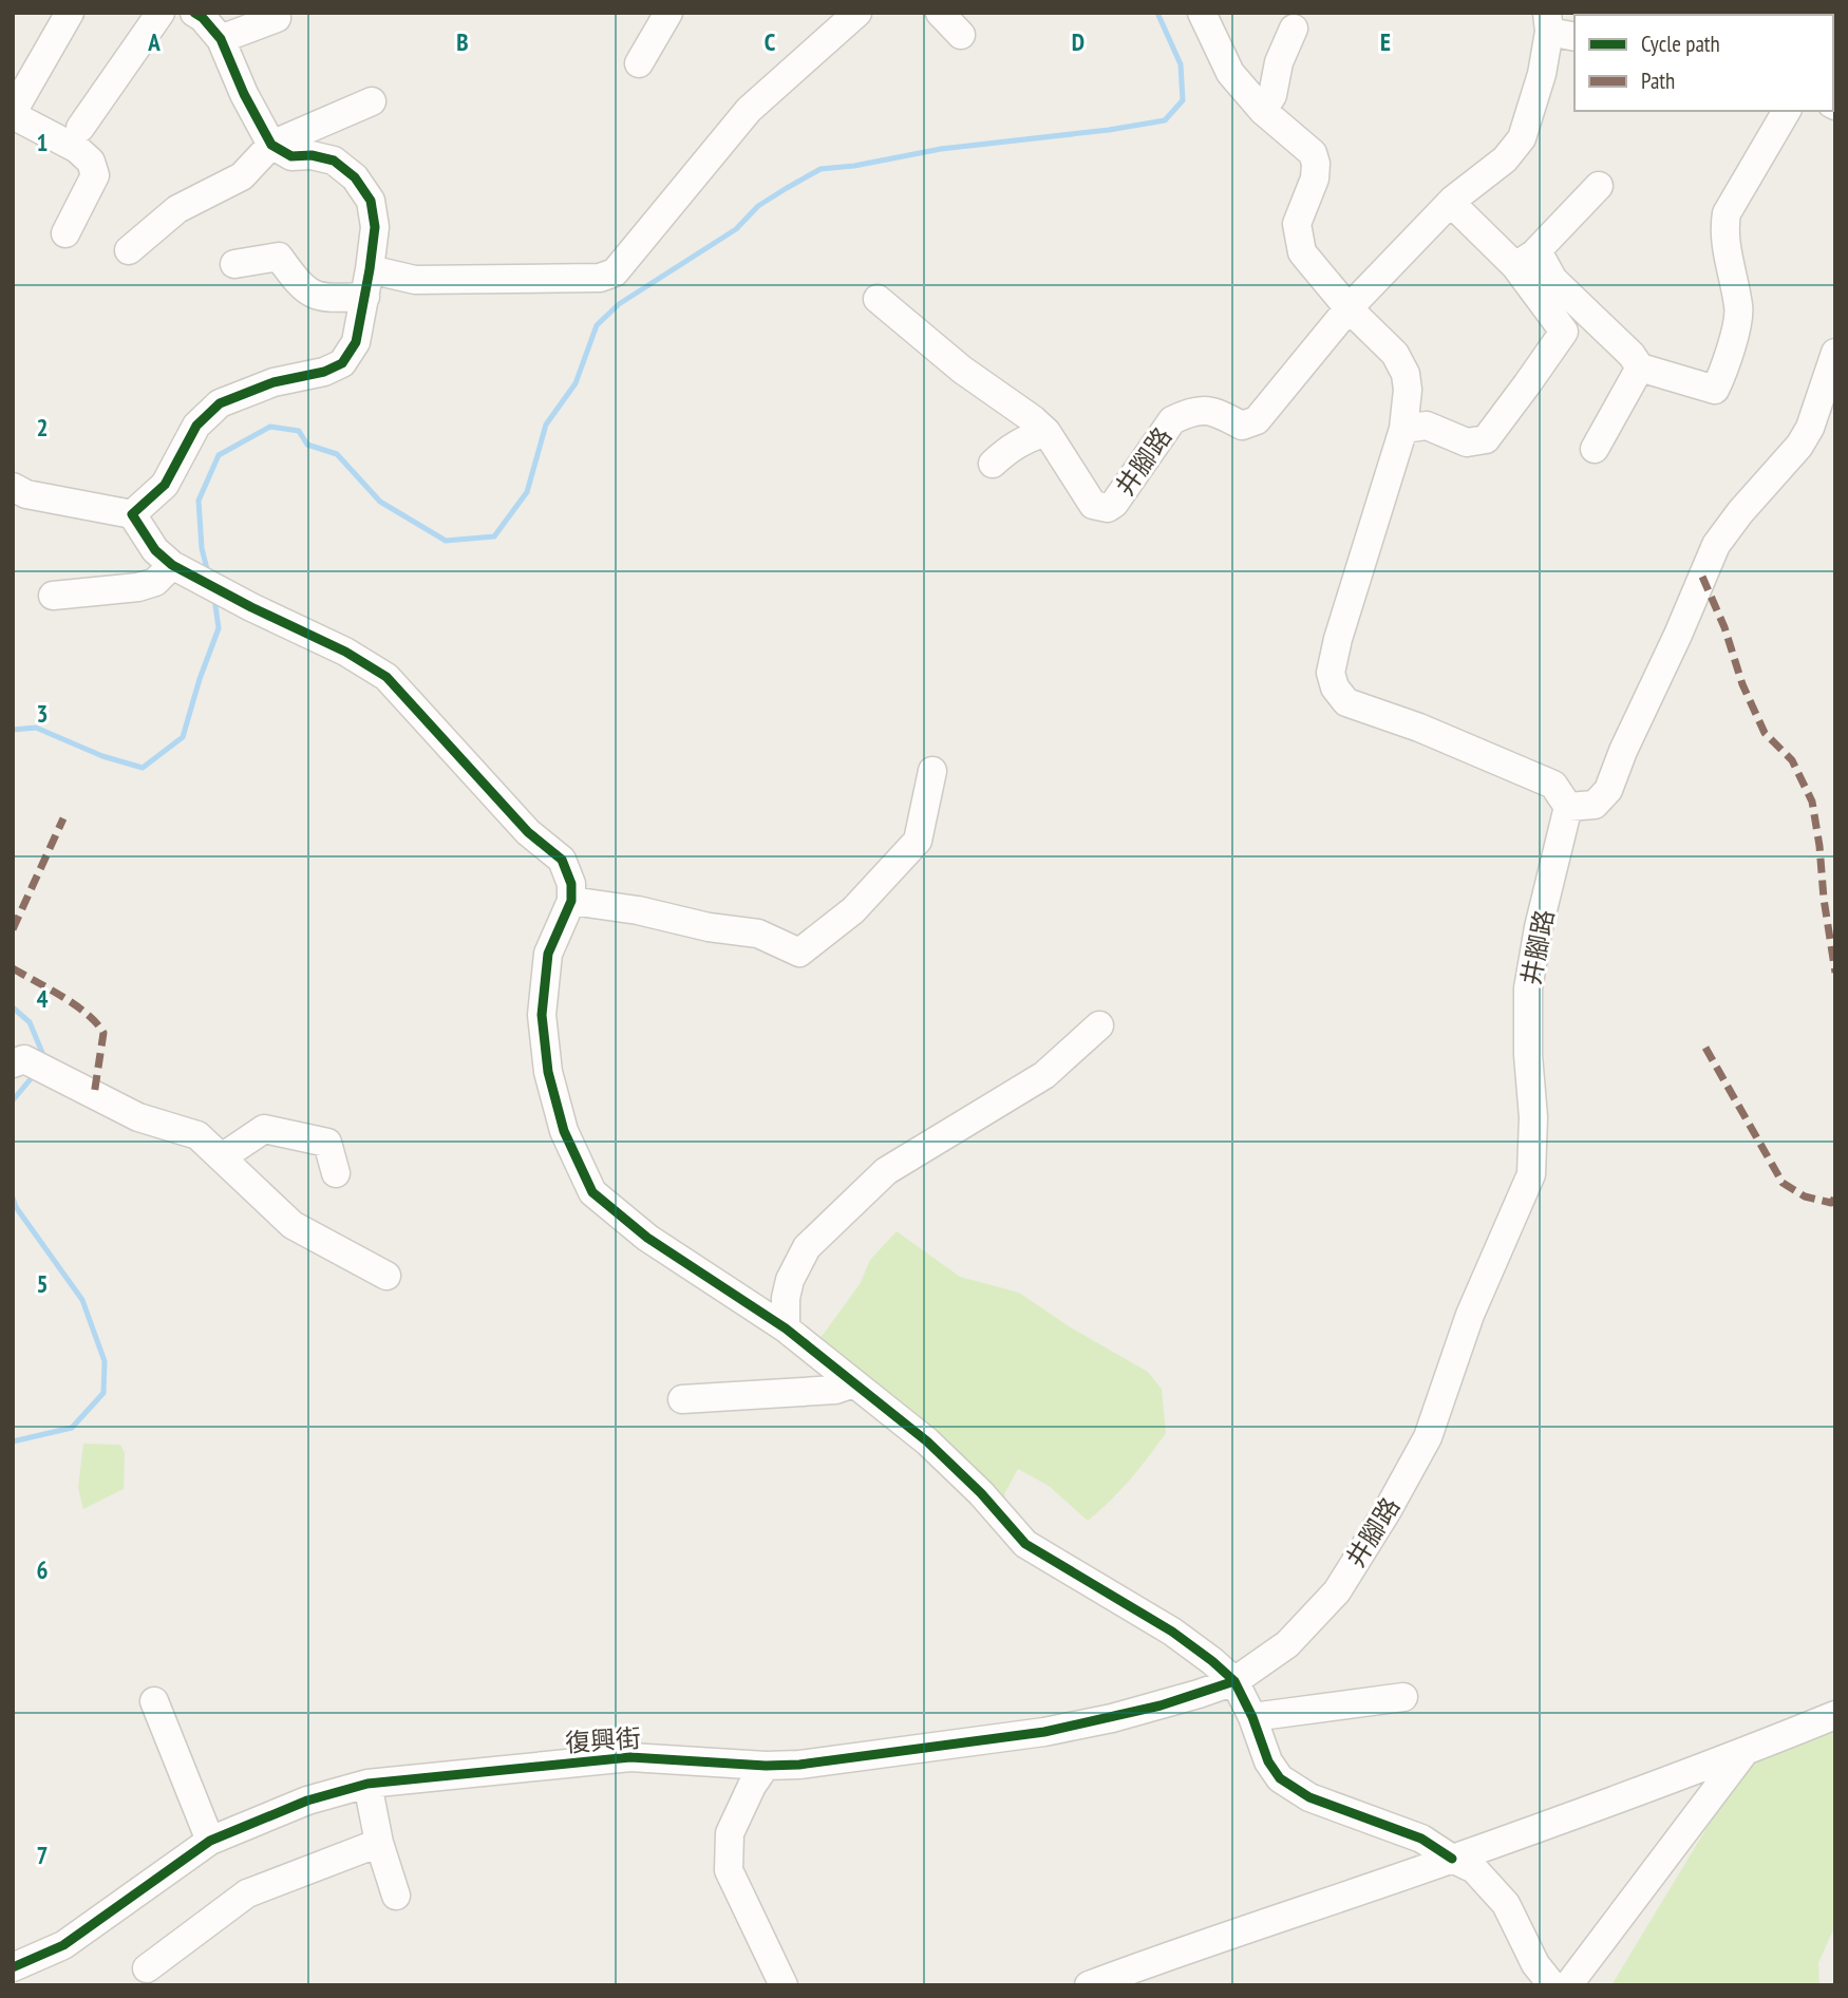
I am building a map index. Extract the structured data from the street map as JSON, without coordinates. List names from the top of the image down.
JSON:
{
  "streets": {
    "street": ["井腳路", "復興街"]
  },
  "crossings": [
    ["井腳路", "復興街"]
  ],
  "legend": ["Cycle path", "Path"],
  "grid": {
    "columns": [
      "A",
      "B",
      "C",
      "D",
      "E"
    ],
    "rows": [
      "1",
      "2",
      "3",
      "4",
      "5",
      "6",
      "7"
    ]
  }
}
